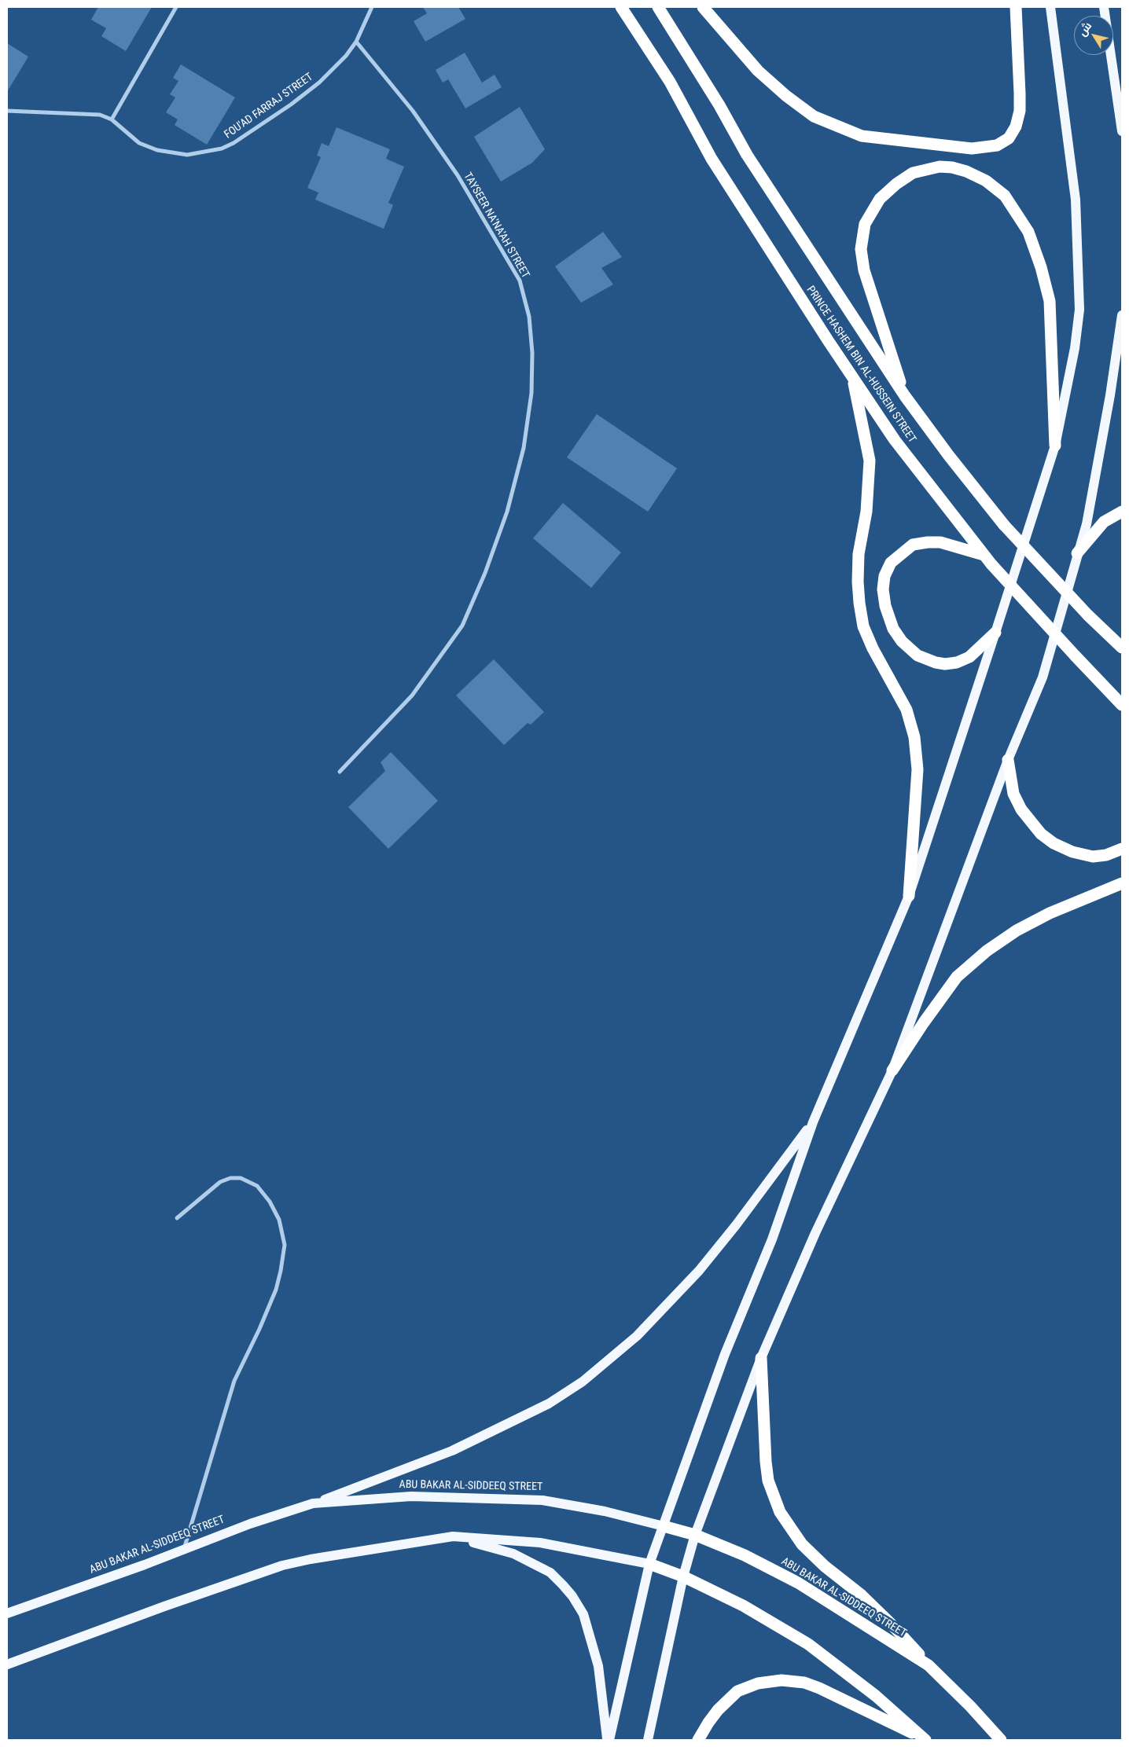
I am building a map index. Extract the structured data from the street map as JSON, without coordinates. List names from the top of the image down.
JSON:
{
  "streets": {
    "highway": ["PRINCE HASHEM BIN AL-HUSSEIN STREET", "ABU BAKAR AL-SIDDEEQ STREET"],
    "street": ["FOU'AD FARRAJ STREET", "TAYSEER NA'NA'AH STREET"]
  },
  "crossings": [
    ["FOU'AD FARRAJ STREET", "TAYSEER NA'NA'AH STREET"]
  ],
  "north": "top left"
}
